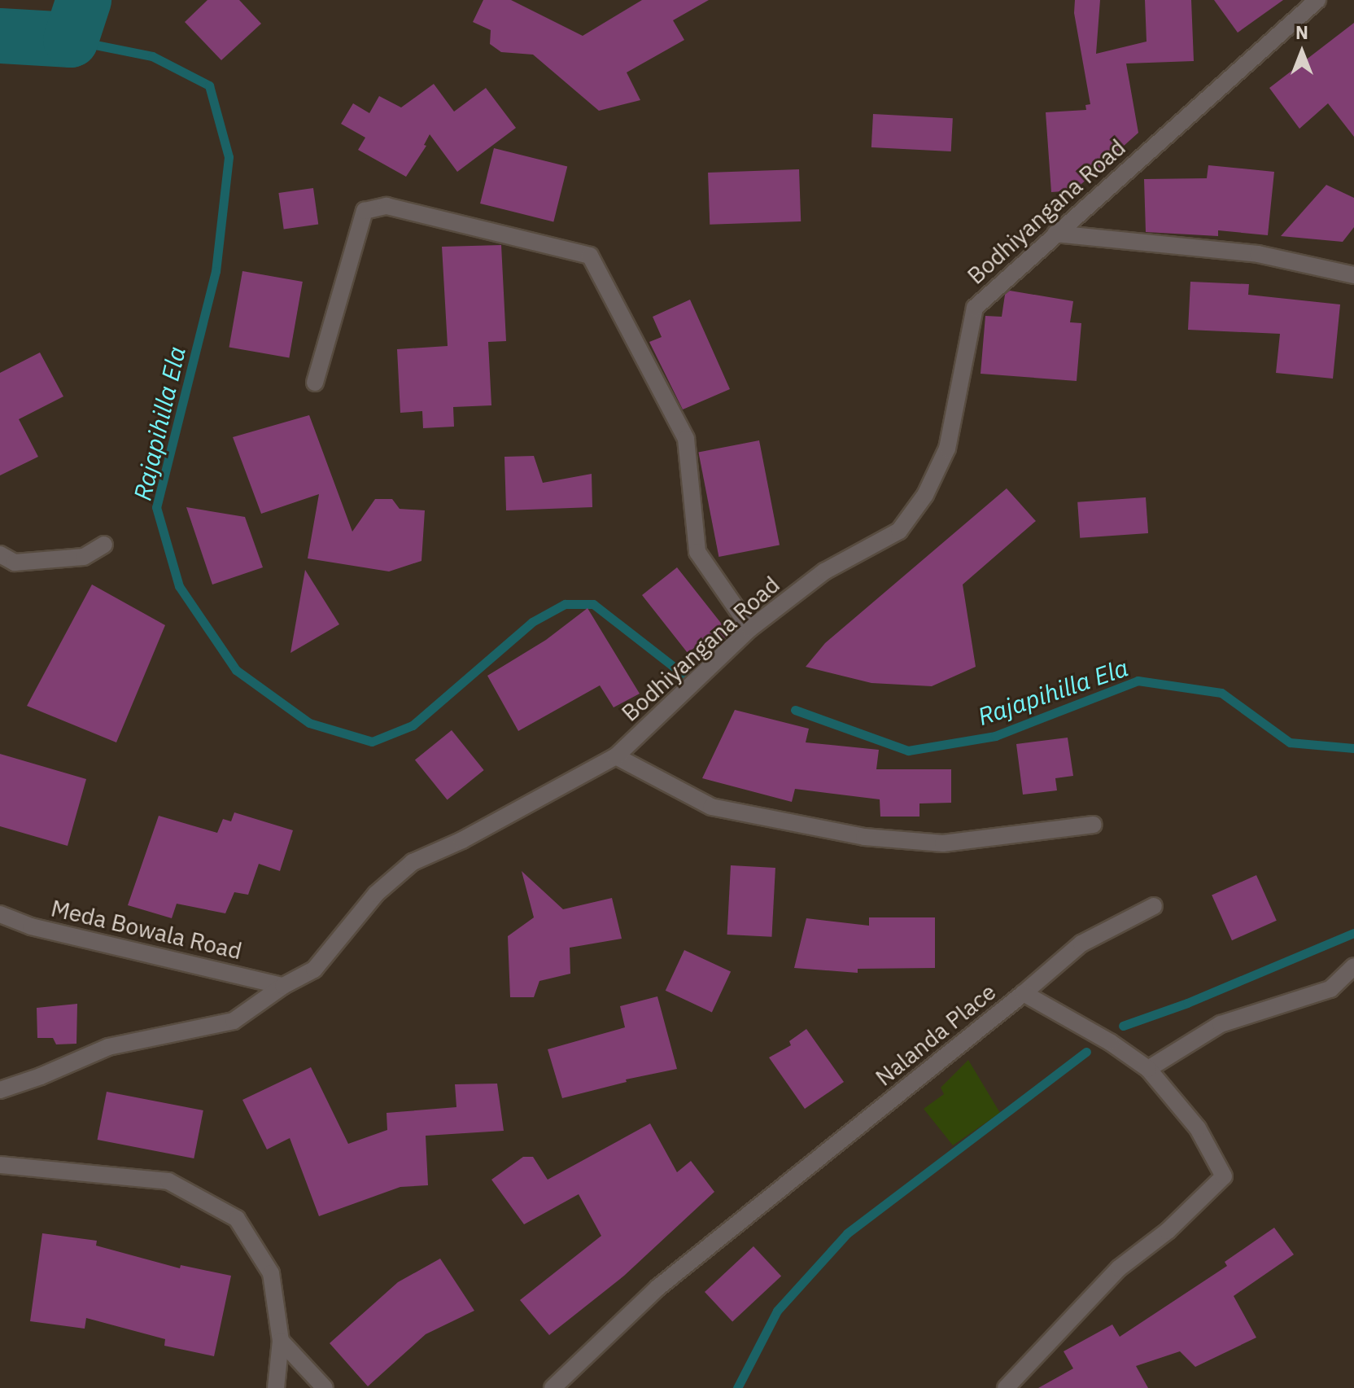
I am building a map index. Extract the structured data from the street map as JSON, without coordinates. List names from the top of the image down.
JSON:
{
  "streets": {
    "street": ["Bodhiyangana Road", "Meda Bowala Road", "Nalanda Place"]
  },
  "crossings": [
    ["Bodhiyangana Road", "Meda Bowala Road"]
  ],
  "water": ["Rajapihilla Ela"],
  "north": "top"
}
